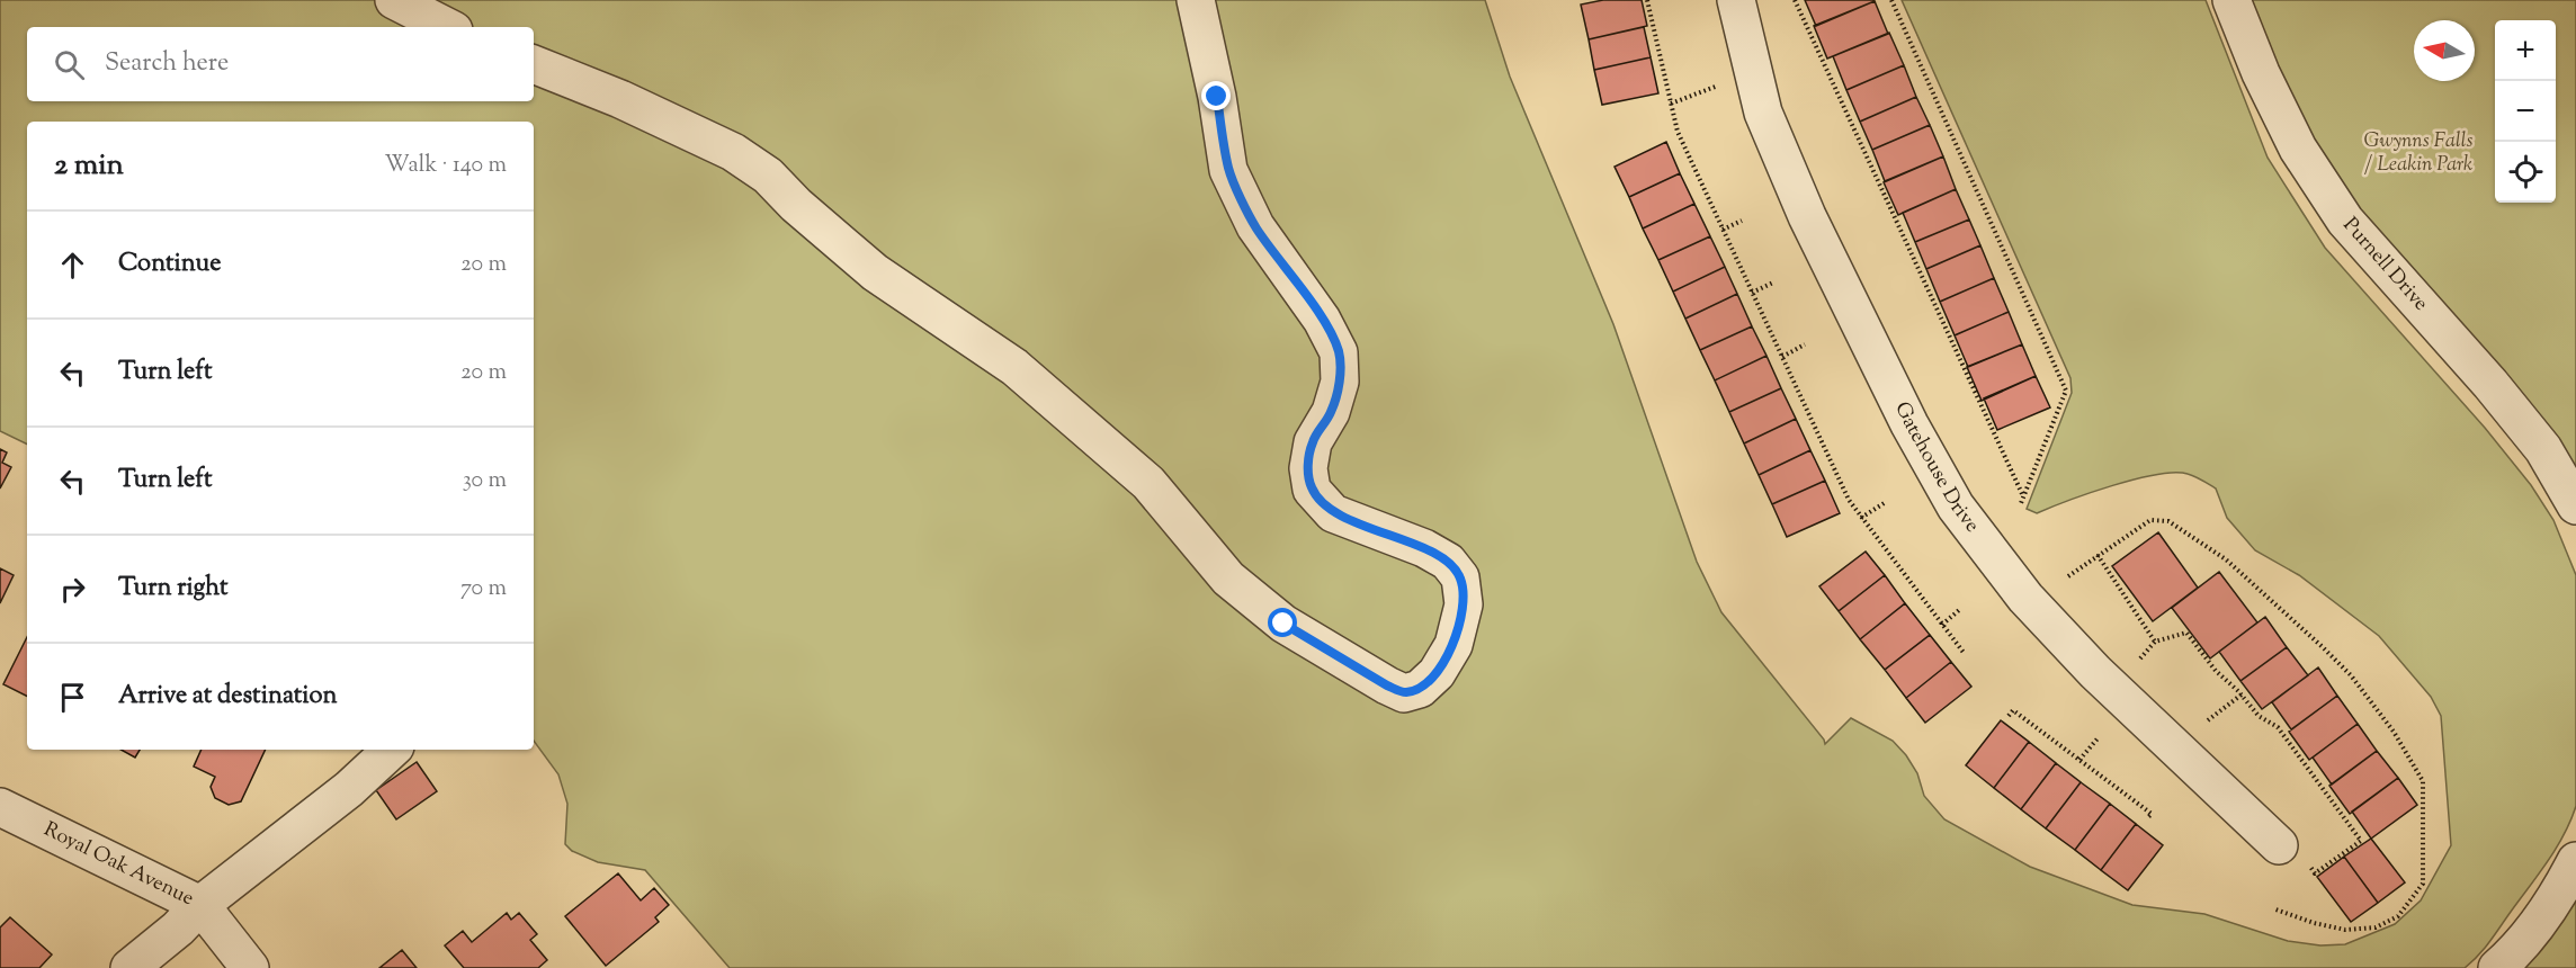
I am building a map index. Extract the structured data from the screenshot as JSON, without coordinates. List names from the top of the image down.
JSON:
{
  "streets": {
    "street": ["Purnell Drive", "Gatehouse Drive", "Royal Oak Avenue"]
  },
  "parks": ["Gwynns Falls / Leakin Park"],
  "north": "left",
  "page": {
    "map_buttons": ["+", "−"],
    "search": "Search here",
    "heading": ["2 min", "Walk · 140 m"],
    "list": [
      ["Continue", "20 m"],
      ["Turn left", "20 m"],
      ["Turn left", "30 m"],
      ["Turn right", "70 m"],
      "Arrive at destination"
    ]
  }
}
